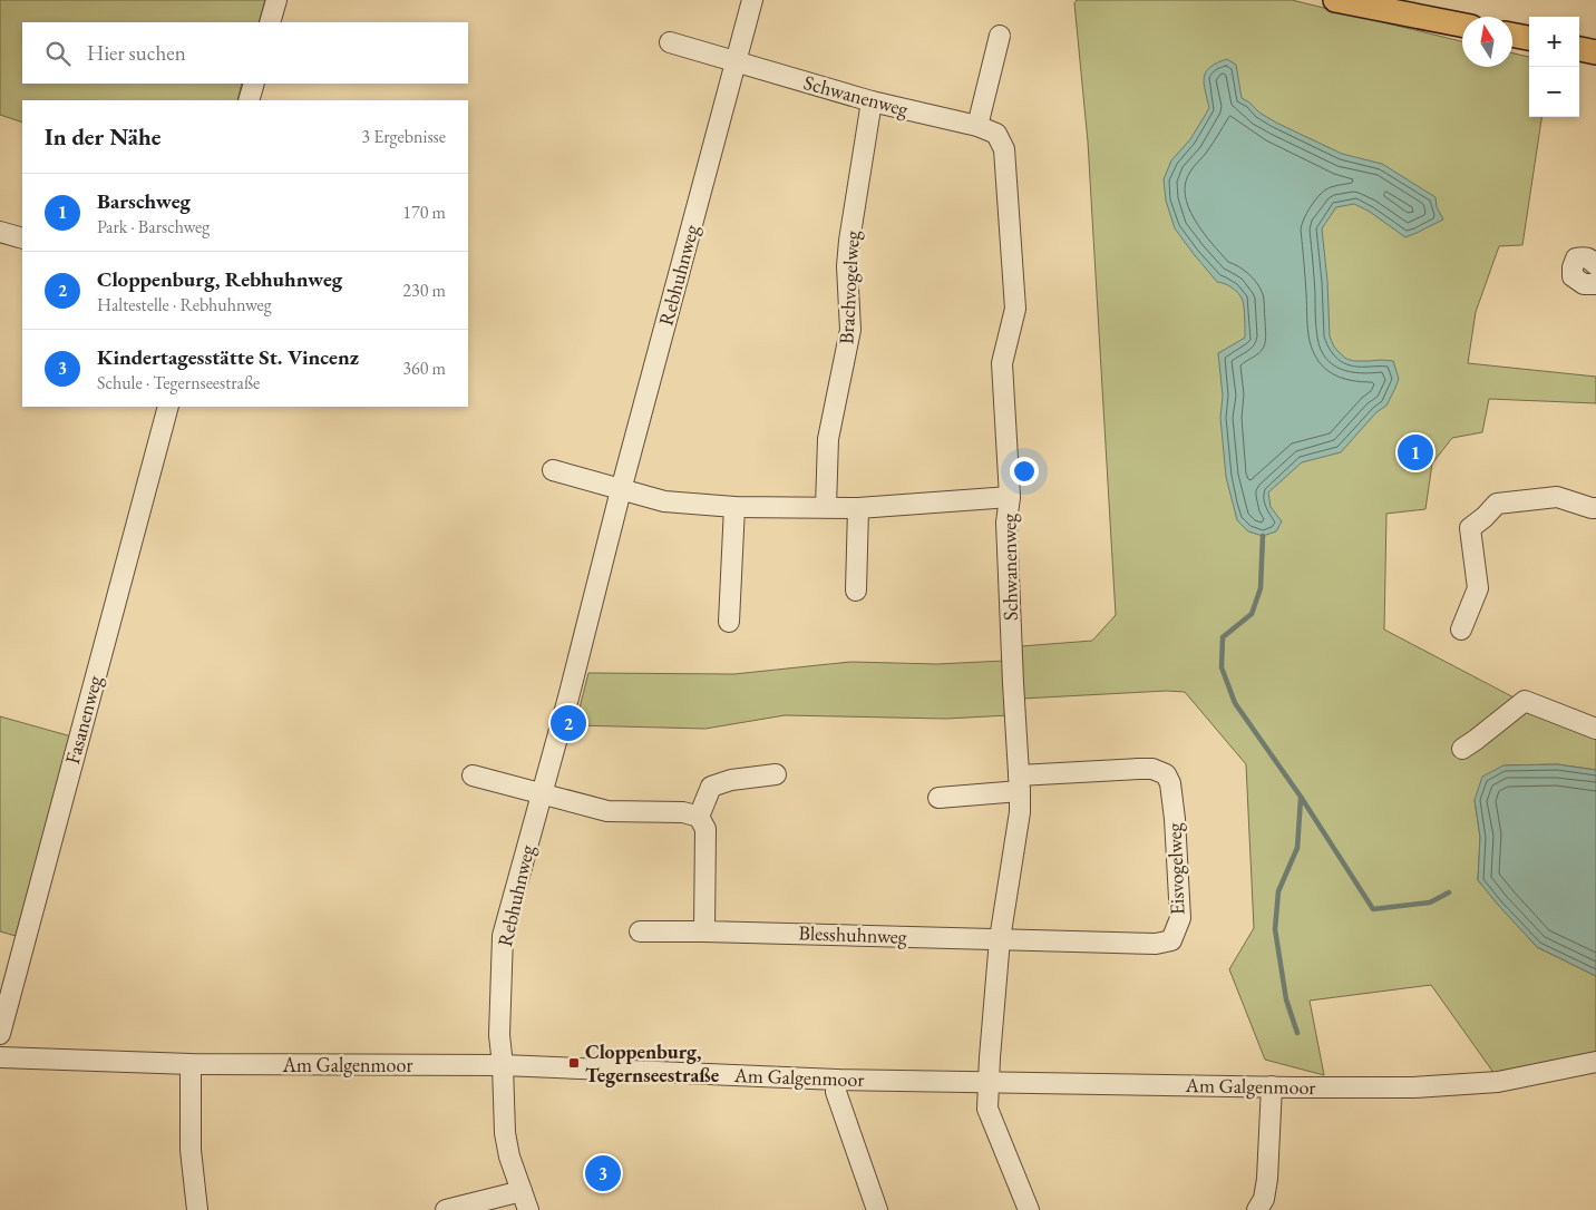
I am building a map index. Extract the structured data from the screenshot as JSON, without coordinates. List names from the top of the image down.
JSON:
{
  "streets": {
    "street": [
      "Schwanenweg",
      "Rebhuhnweg",
      "Brachvogelweg",
      "Fasanenweg",
      "Eisvogelweg",
      "Blesshuhnweg",
      "Am Galgenmoor"
    ]
  },
  "crossings": [
    ["Schwanenweg", "Rebhuhnweg"],
    ["Schwanenweg", "Brachvogelweg"],
    ["Schwanenweg", "Eisvogelweg"],
    ["Schwanenweg", "Blesshuhnweg"],
    ["Schwanenweg", "Am Galgenmoor"],
    ["Rebhuhnweg", "Am Galgenmoor"],
    ["Eisvogelweg", "Blesshuhnweg"]
  ],
  "places": {
    "transit": ["Cloppenburg, Tegernseestraße"]
  },
  "north": "top",
  "page": {
    "map_buttons": ["+", "−"],
    "search": "Hier suchen",
    "heading": ["In der Nähe", "3 Ergebnisse"],
    "list": [
      {
        "mark": "1",
        "name": "Barschweg",
        "note": "Park · Barschweg",
        "value": "170 m"
      },
      {
        "mark": "2",
        "name": "Cloppenburg, Rebhuhnweg",
        "note": "Haltestelle · Rebhuhnweg",
        "value": "230 m"
      },
      {
        "mark": "3",
        "name": "Kindertagesstätte St. Vincenz",
        "note": "Schule · Tegernseestraße",
        "value": "360 m"
      }
    ],
    "pins": ["1", "2", "3"]
  }
}
